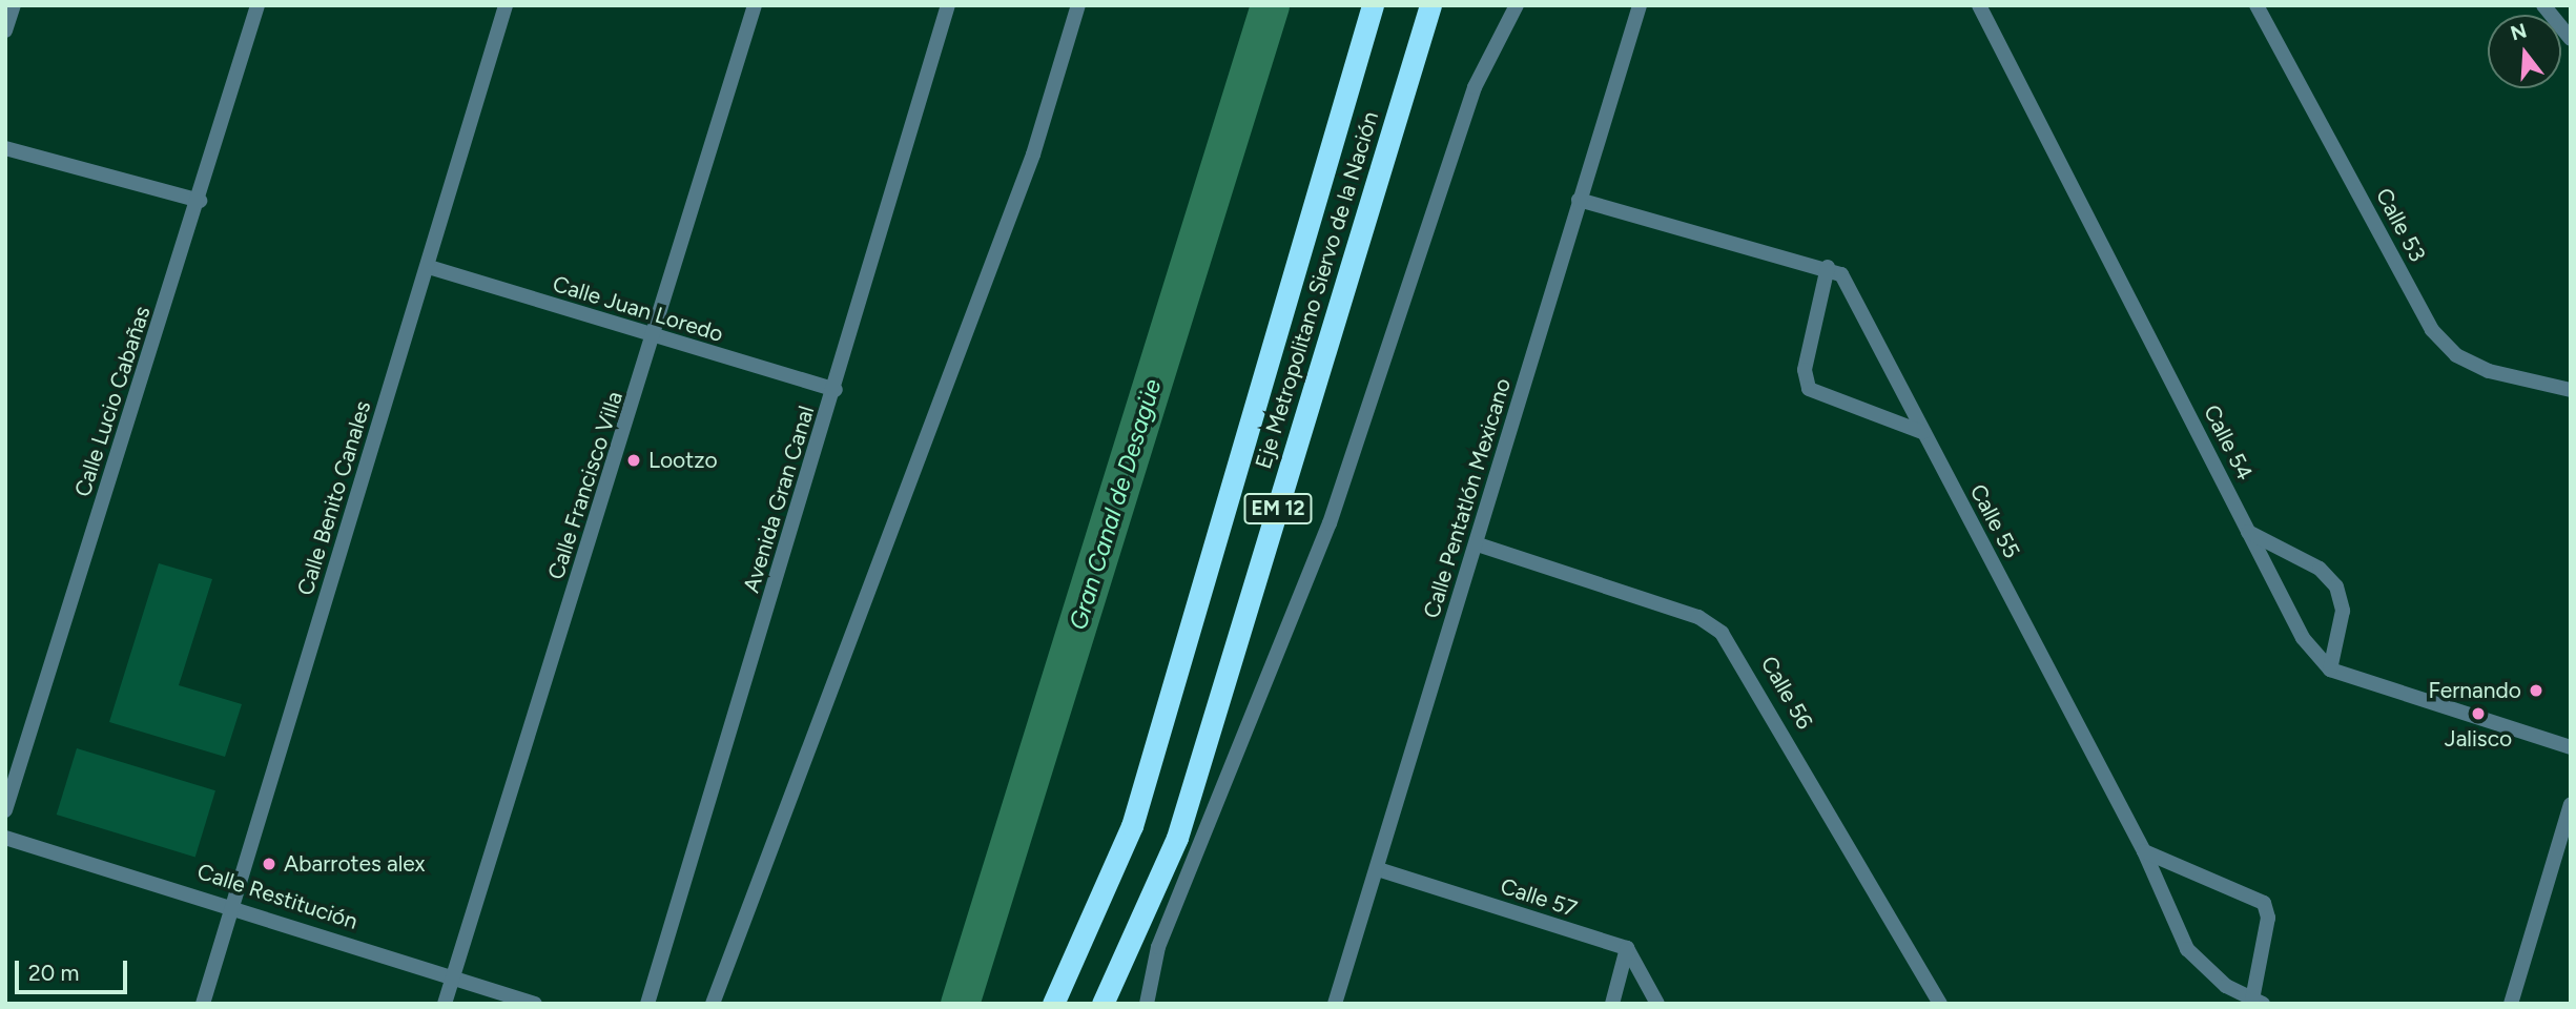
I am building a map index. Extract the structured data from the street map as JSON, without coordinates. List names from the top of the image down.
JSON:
{
  "streets": {
    "highway": ["Eje Metropolitano Siervo de la Nación", "EM 12"],
    "street": [
      "Calle 53",
      "Calle Juan Loredo",
      "Calle Lucio Cabañas",
      "Calle 54",
      "Calle Francisco Villa",
      "Calle Benito Canales",
      "Calle Pentatlón Mexicano",
      "Avenida Gran Canal",
      "Calle 55",
      "Calle 56",
      "Calle Restitución",
      "Calle 57"
    ]
  },
  "crossings": [
    ["Calle Juan Loredo", "Calle Francisco Villa"],
    ["Calle Juan Loredo", "Calle Benito Canales"],
    ["Calle Juan Loredo", "Avenida Gran Canal"],
    ["Calle Francisco Villa", "Calle Restitución"],
    ["Calle Benito Canales", "Calle Restitución"],
    ["Calle Pentatlón Mexicano", "Calle 55"],
    ["Calle Pentatlón Mexicano", "Calle 56"],
    ["Calle Pentatlón Mexicano", "Calle 57"]
  ],
  "water": ["Gran Canal de Desagüe"],
  "places": [
    "Lootzo",
    "Fernando",
    "Jalisco",
    "Abarrotes alex"
  ],
  "scale_bar": "20 m",
  "north": "top"
}
